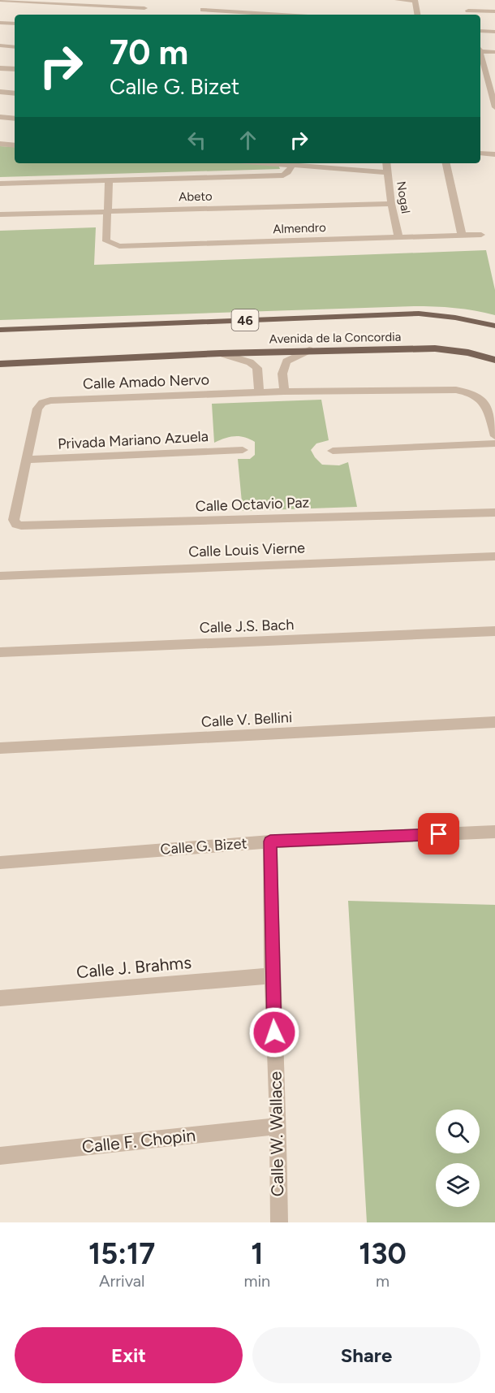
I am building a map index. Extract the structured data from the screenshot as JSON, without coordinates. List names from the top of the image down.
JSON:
{
  "streets": {
    "main road": ["46", "Avenida de la Concordia"],
    "street": [
      "Abeto",
      "Nogal",
      "Almendro",
      "Calle Amado Nervo",
      "Privada Mariano Azuela",
      "Calle Octavio Paz",
      "Calle Louis Vierne",
      "Calle J.S. Bach",
      "Calle V. Bellini",
      "Calle G. Bizet",
      "Calle J. Brahms",
      "Calle W. Wallace",
      "Calle F. Chopin"
    ]
  },
  "crossings": [
    ["Abeto", "Nogal"],
    ["Abeto", "Almendro"],
    ["Nogal", "Almendro"],
    ["Avenida de la Concordia", "Calle Amado Nervo"],
    ["Calle Amado Nervo", "Privada Mariano Azuela"],
    ["Calle Amado Nervo", "Calle Octavio Paz"],
    ["Privada Mariano Azuela", "Calle Octavio Paz"],
    ["Calle G. Bizet", "Calle W. Wallace"],
    ["Calle J. Brahms", "Calle W. Wallace"],
    ["Calle W. Wallace", "Calle F. Chopin"]
  ],
  "page": {
    "turn": ["70 m", "Calle G. Bizet"],
    "eta": [
      "15:17",
      "Arrival",
      "1",
      "min",
      "130",
      "m"
    ],
    "buttons": ["Exit", "Share"]
  }
}
